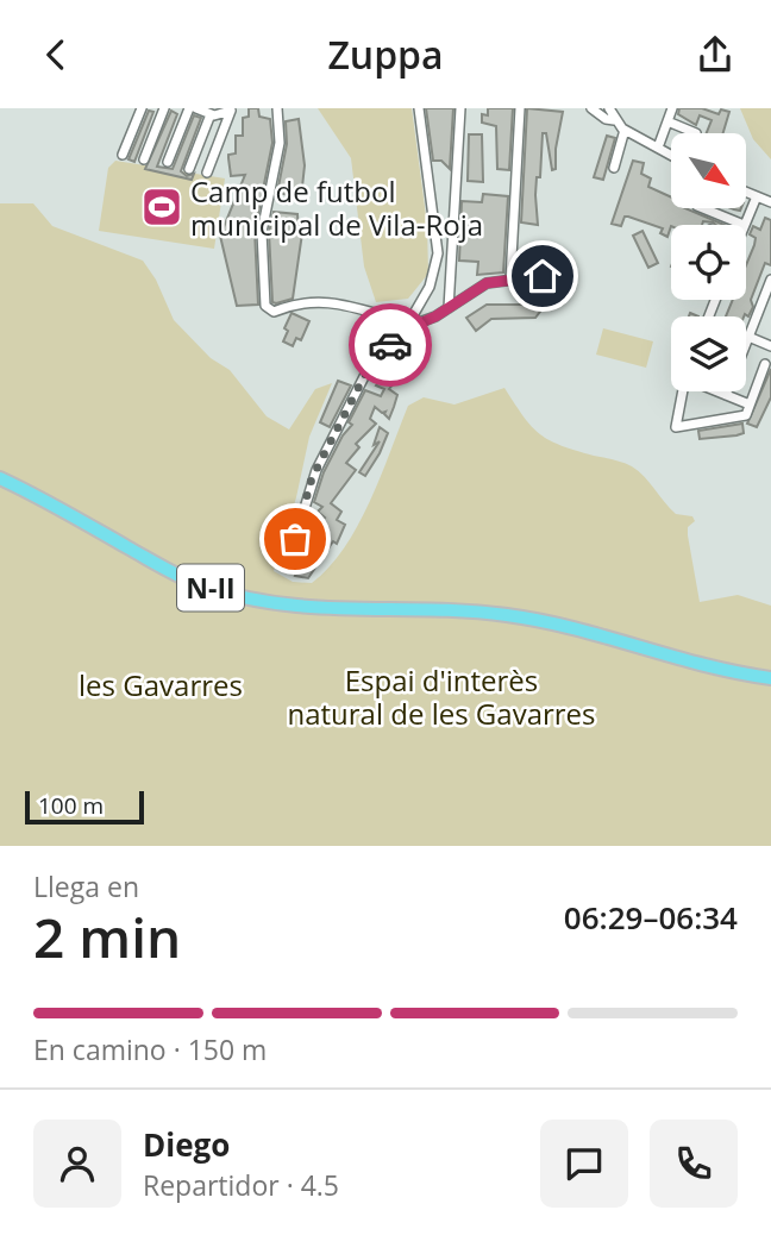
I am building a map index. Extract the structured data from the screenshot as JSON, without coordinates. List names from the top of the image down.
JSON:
{
  "streets": {
    "highway": ["N-II"]
  },
  "parks": ["Espai d'interès natural de les Gavarres", "les Gavarres"],
  "places": {
    "sports": ["Camp de futbol municipal de Vila-Roja"]
  },
  "scale_bar": "100 m",
  "north": "bottom right",
  "page": {
    "header": "Zuppa",
    "scale": "100 m",
    "heading": ["2 min", "Llega en", "06:29–06:34"],
    "panel": ["Diego", "Repartidor · 4.5"],
    "bar": "En camino · 150 m"
  }
}
